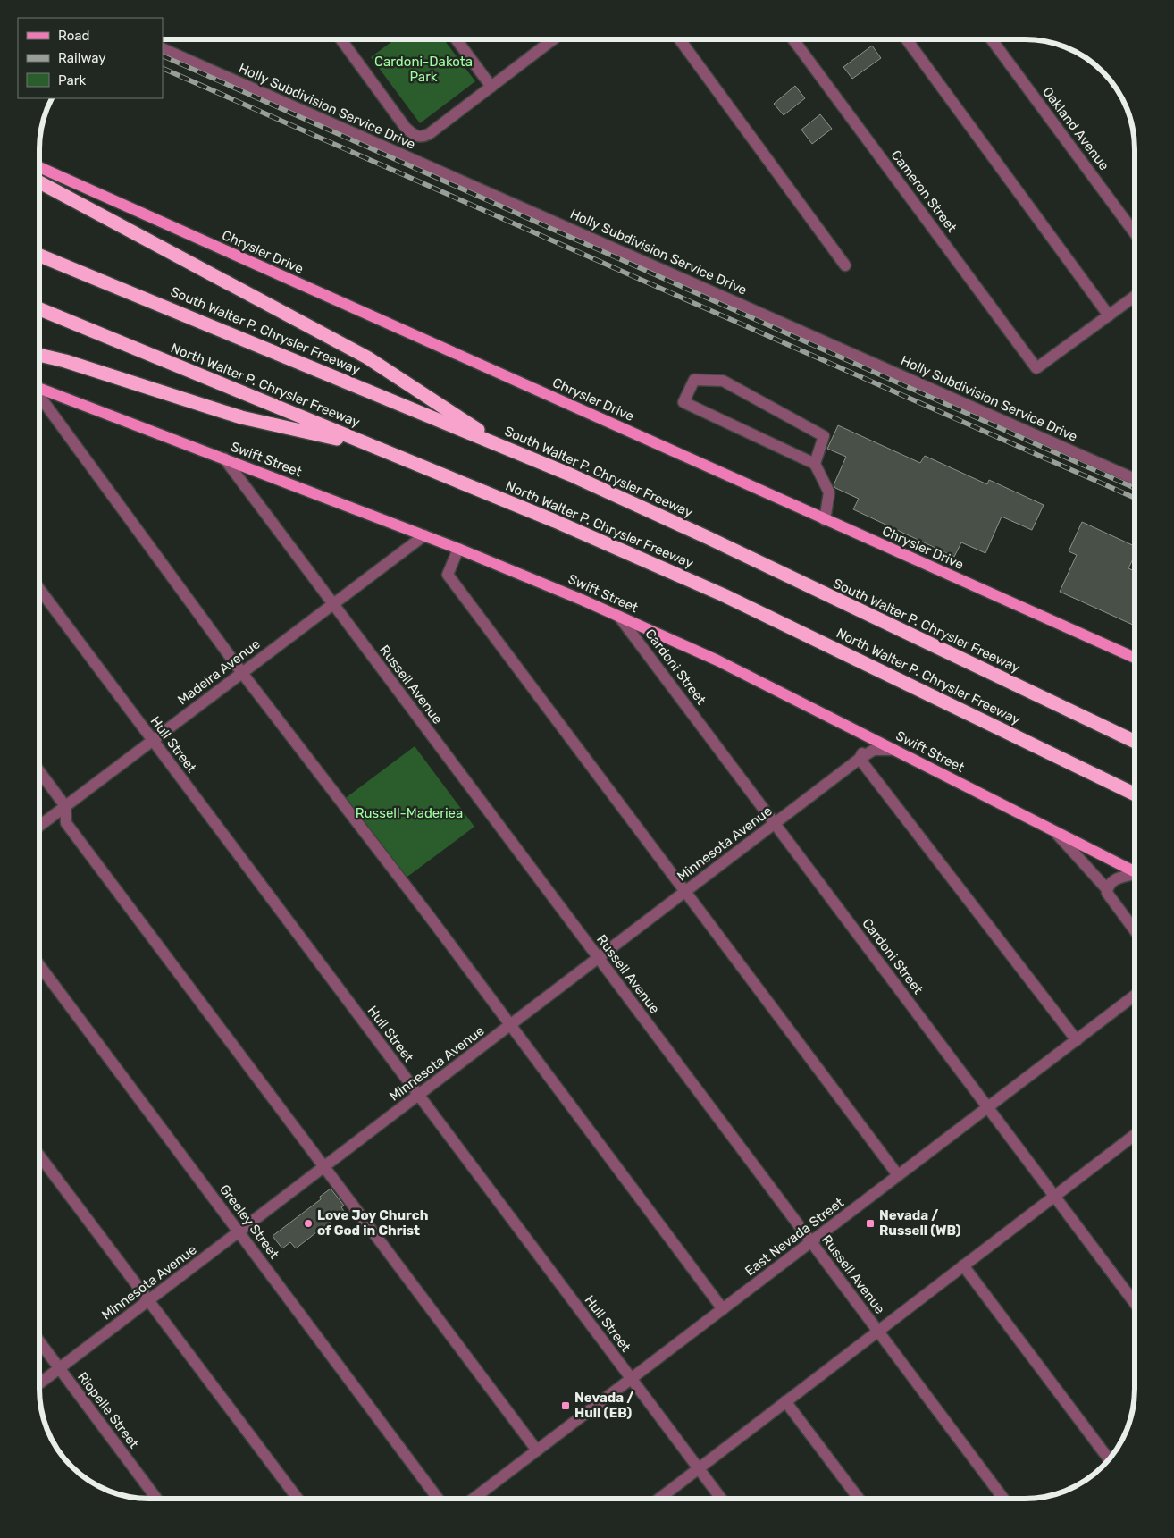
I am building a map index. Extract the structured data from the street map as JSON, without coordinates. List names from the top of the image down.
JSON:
{
  "streets": {
    "highway": ["South Walter P. Chrysler Freeway", "North Walter P. Chrysler Freeway"],
    "main road": ["Chrysler Drive", "Swift Street"],
    "street": [
      "Holly Subdivision Service Drive",
      "Oakland Avenue",
      "Cameron Street",
      "Cardoni Street",
      "Madeira Avenue",
      "Russell Avenue",
      "Hull Street",
      "Minnesota Avenue",
      "Greeley Street",
      "East Nevada Street",
      "Riopelle Street"
    ]
  },
  "crossings": [
    ["Swift Street", "Cardoni Street"],
    ["Swift Street", "Madeira Avenue"],
    ["Swift Street", "Russell Avenue"],
    ["Swift Street", "Minnesota Avenue"],
    ["Cardoni Street", "Minnesota Avenue"],
    ["Cardoni Street", "East Nevada Street"],
    ["Madeira Avenue", "Russell Avenue"],
    ["Madeira Avenue", "Hull Street"],
    ["Russell Avenue", "Minnesota Avenue"],
    ["Russell Avenue", "East Nevada Street"],
    ["Hull Street", "Minnesota Avenue"],
    ["Hull Street", "East Nevada Street"],
    ["Minnesota Avenue", "Greeley Street"],
    ["Minnesota Avenue", "Riopelle Street"]
  ],
  "parks": ["Cardoni-Dakota Park", "Russell-Maderiea"],
  "places": {
    "other": ["Love Joy Church of God in Christ"],
    "transit": ["Nevada / Russell (WB)", "Nevada / Hull (EB)"]
  },
  "legend": ["Road", "Railway", "Park"]
}
